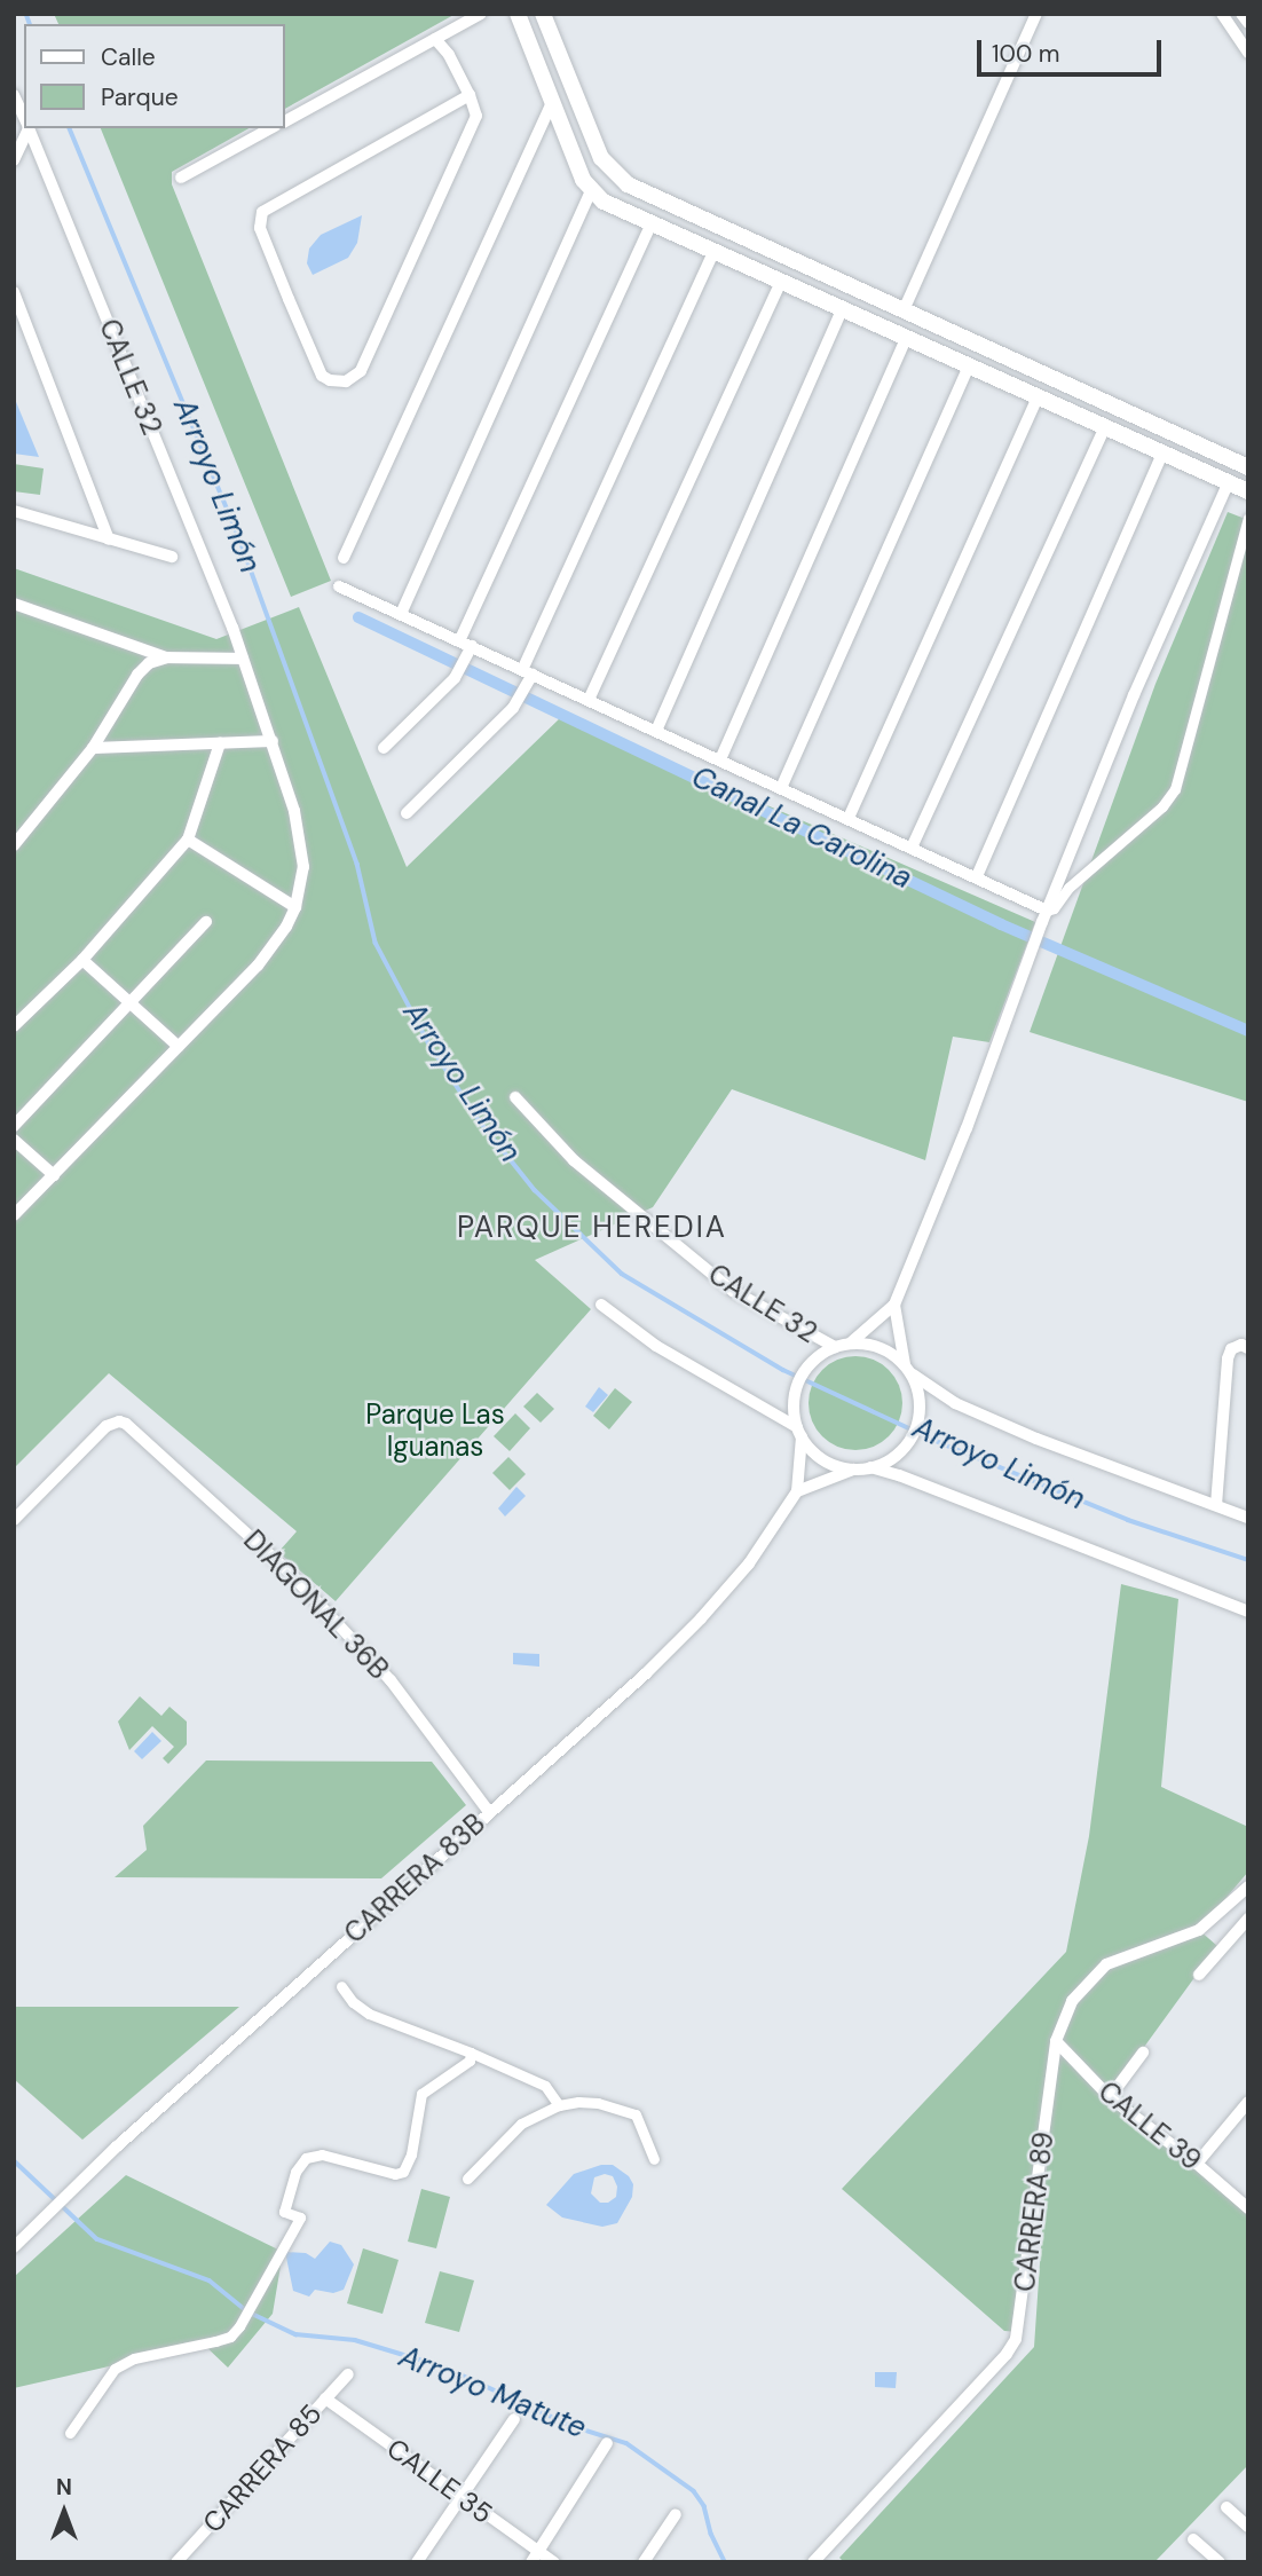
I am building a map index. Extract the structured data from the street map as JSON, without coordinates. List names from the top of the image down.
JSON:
{
  "streets": {
    "street": [
      "CALLE 32",
      "DIAGONAL 36B",
      "CARRERA 83B",
      "CALLE 39",
      "CARRERA 89",
      "CARRERA 85",
      "CALLE 35"
    ]
  },
  "crossings": [
    ["CALLE 32", "CARRERA 83B"],
    ["DIAGONAL 36B", "CARRERA 83B"],
    ["CALLE 39", "CARRERA 89"],
    ["CARRERA 85", "CALLE 35"]
  ],
  "districts": ["PARQUE HEREDIA"],
  "water": ["Arroyo Limón", "Canal La Carolina", "Arroyo Matute"],
  "parks": ["Parque Las Iguanas"],
  "legend": ["Calle", "Parque"],
  "scale_bar": "100 m",
  "north": "top"
}
